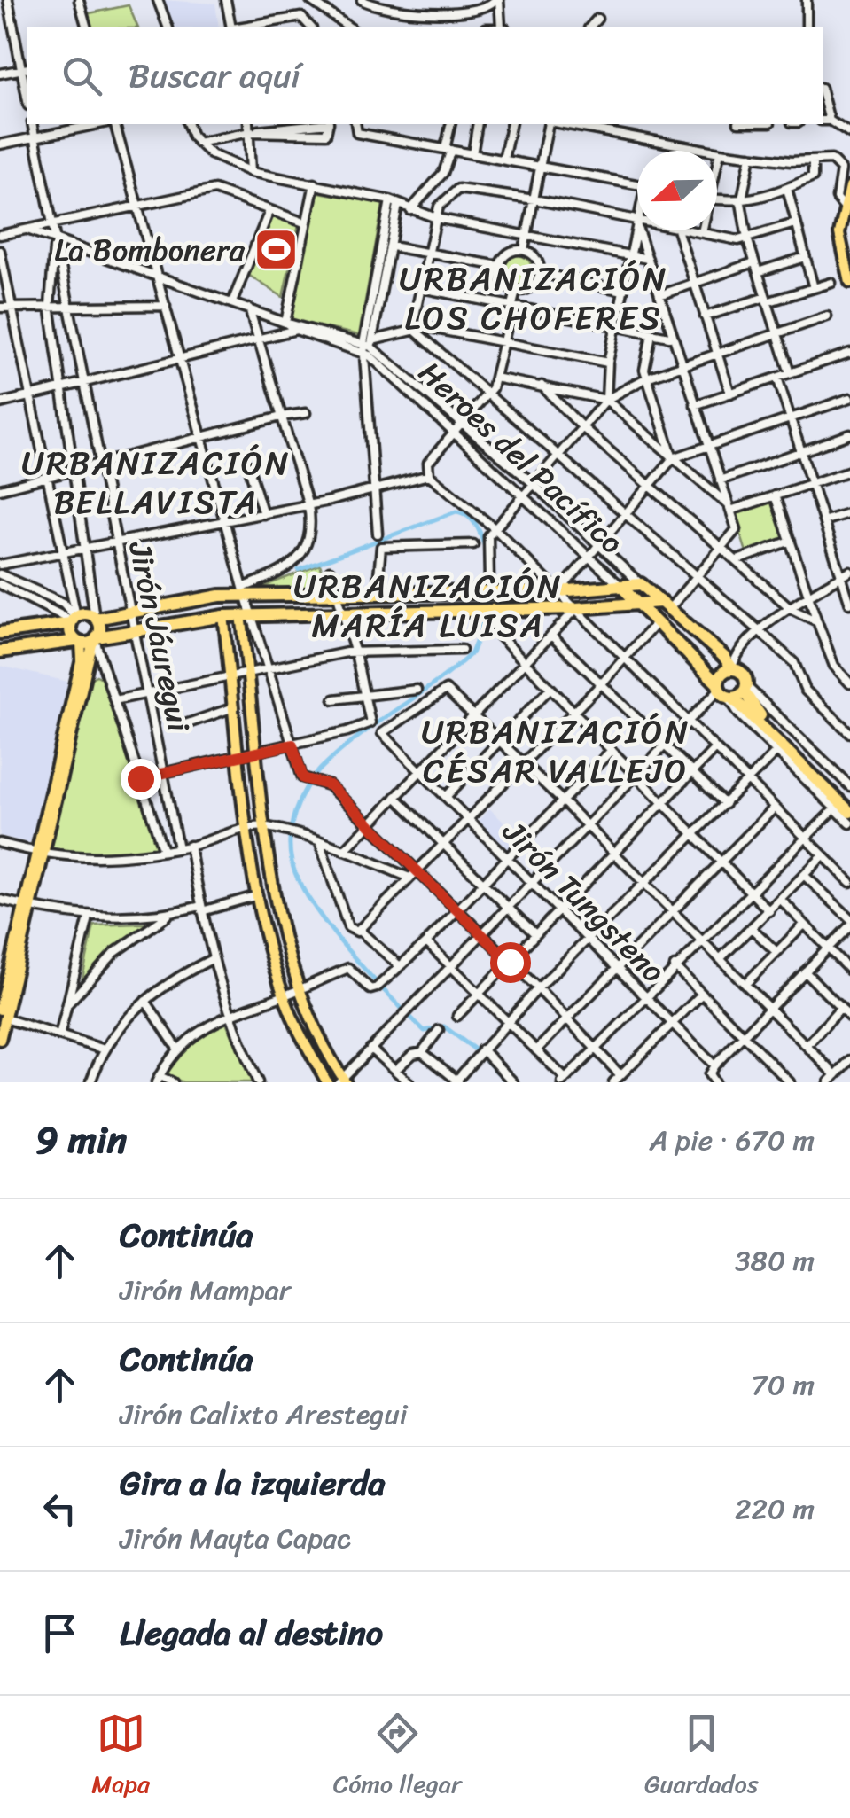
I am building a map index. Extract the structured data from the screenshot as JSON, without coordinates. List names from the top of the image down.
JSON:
{
  "streets": {
    "highway": ["Heroes del Pacífico"],
    "street": ["Jirón Jáuregui", "Jirón Tungsteno"]
  },
  "districts": [
    "URBANIZACIÓN LOS CHOFERES",
    "URBANIZACIÓN BELLAVISTA",
    "URBANIZACIÓN MARÍA LUISA",
    "URBANIZACIÓN CÉSAR VALLEJO"
  ],
  "places": {
    "sports": ["La Bombonera"]
  },
  "north": "left",
  "page": {
    "search": "Buscar aquí",
    "heading": ["9 min", "A pie · 670 m"],
    "list": [
      ["Continúa", "Jirón Mampar", "380 m"],
      ["Continúa", "Jirón Calixto Arestegui", "70 m"],
      ["Gira a la izquierda", "Jirón Mayta Capac", "220 m"],
      "Llegada al destino"
    ],
    "nav": ["Mapa", "Cómo llegar", "Guardados"]
  }
}
